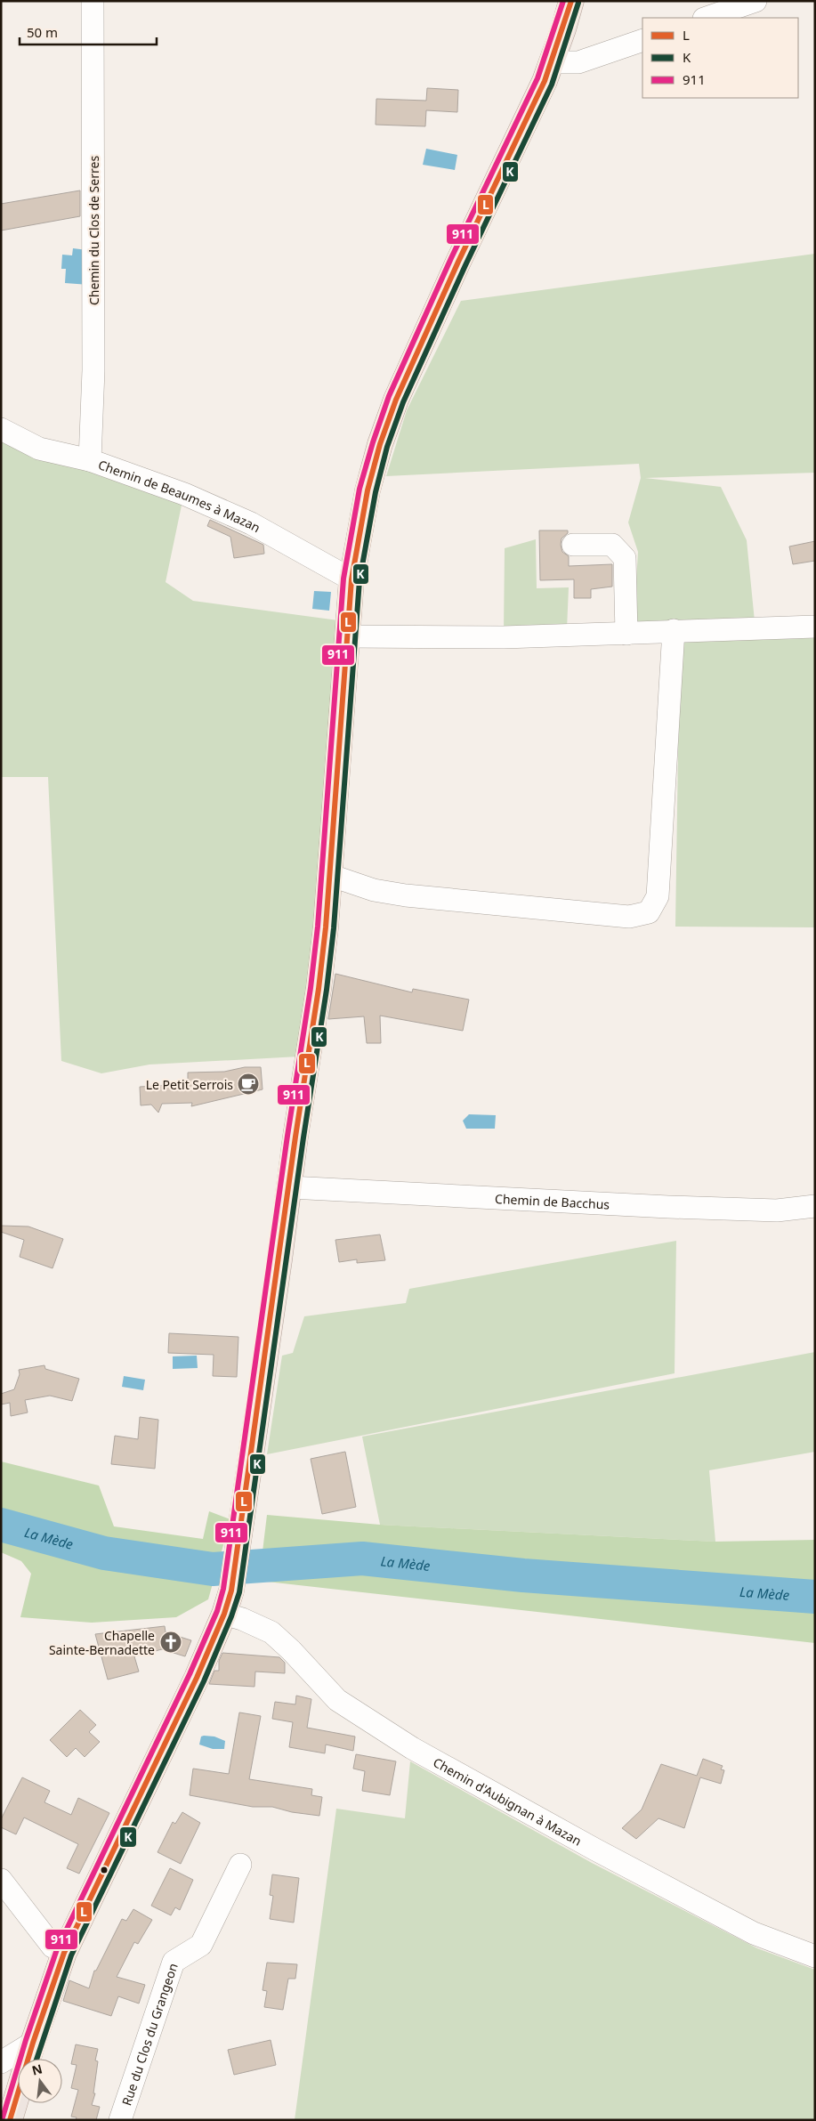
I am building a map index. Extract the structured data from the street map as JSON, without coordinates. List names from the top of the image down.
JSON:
{
  "streets": {
    "street": [
      "Chemin du Clos de Serres",
      "Chemin de Beaumes à Mazan",
      "Chemin de Bacchus",
      "Chemin d'Aubignan à Mazan",
      "Rue du Clos du Grangeon"
    ]
  },
  "crossings": [
    ["Chemin du Clos de Serres", "Chemin de Beaumes à Mazan"]
  ],
  "water": ["La Mède"],
  "places": {
    "cafe": ["Le Petit Serrois"],
    "church": ["Chapelle Sainte-Bernadette"]
  },
  "lines": ["transit line L", "transit line 911", "transit line K"],
  "legend": ["L", "K", "911"],
  "scale_bar": "50 m",
  "north": "top"
}
